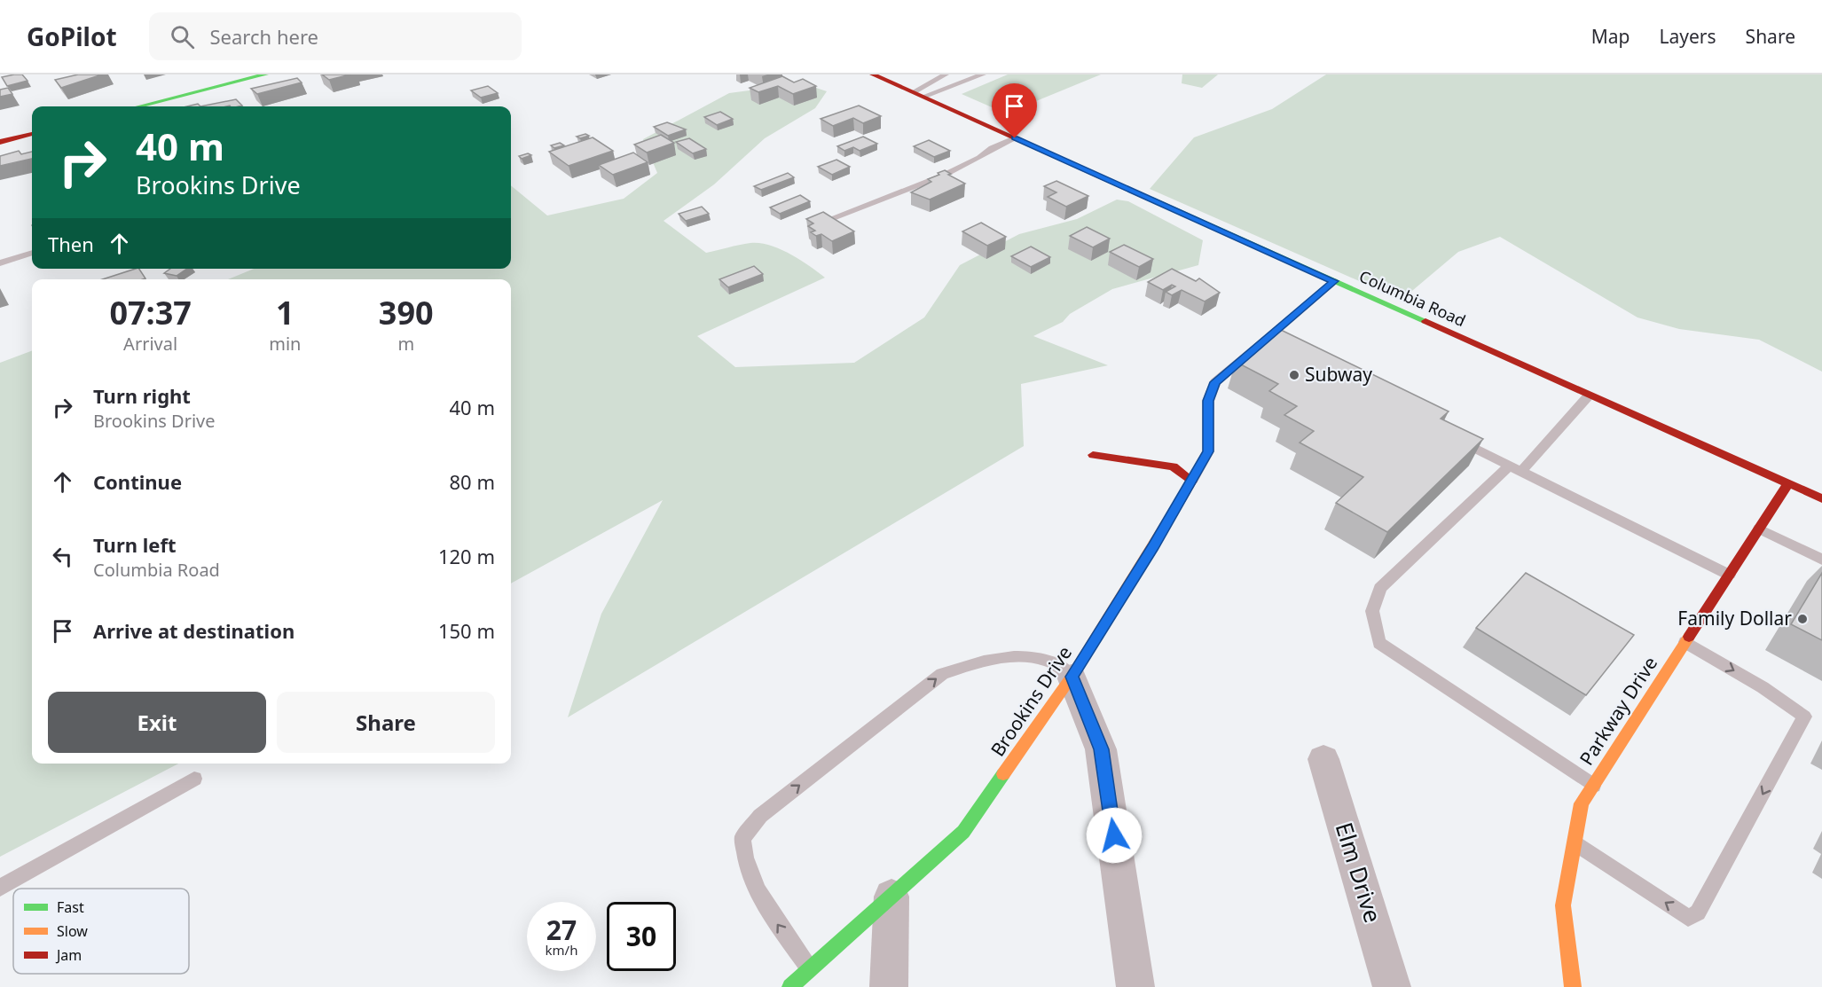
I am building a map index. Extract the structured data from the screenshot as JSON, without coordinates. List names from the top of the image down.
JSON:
{
  "streets": {
    "street": [
      "Columbia Road",
      "Brookins Drive",
      "Parkway Drive",
      "Elm Drive"
    ]
  },
  "crossings": [
    ["Columbia Road", "Parkway Drive"]
  ],
  "places": ["Subway", "Family Dollar"],
  "legend": ["Fast", "Slow", "Jam"],
  "page": {
    "header": "GoPilot",
    "search": "Search here",
    "nav": ["Map", "Layers", "Share"],
    "turn": ["40 m", "Brookins Drive"],
    "then": "Then",
    "eta": [
      "07:37",
      "Arrival",
      "1",
      "min",
      "390",
      "m"
    ],
    "list": [
      {
        "name": "Turn right",
        "note": "Brookins Drive",
        "value": "40 m"
      },
      {
        "name": "Continue",
        "value": "80 m"
      },
      {
        "name": "Turn left",
        "note": "Columbia Road",
        "value": "120 m"
      },
      {
        "name": "Arrive at destination",
        "value": "150 m"
      }
    ],
    "buttons": ["Exit", "Share"],
    "speed": "27 km/h",
    "limit": "30"
  }
}
